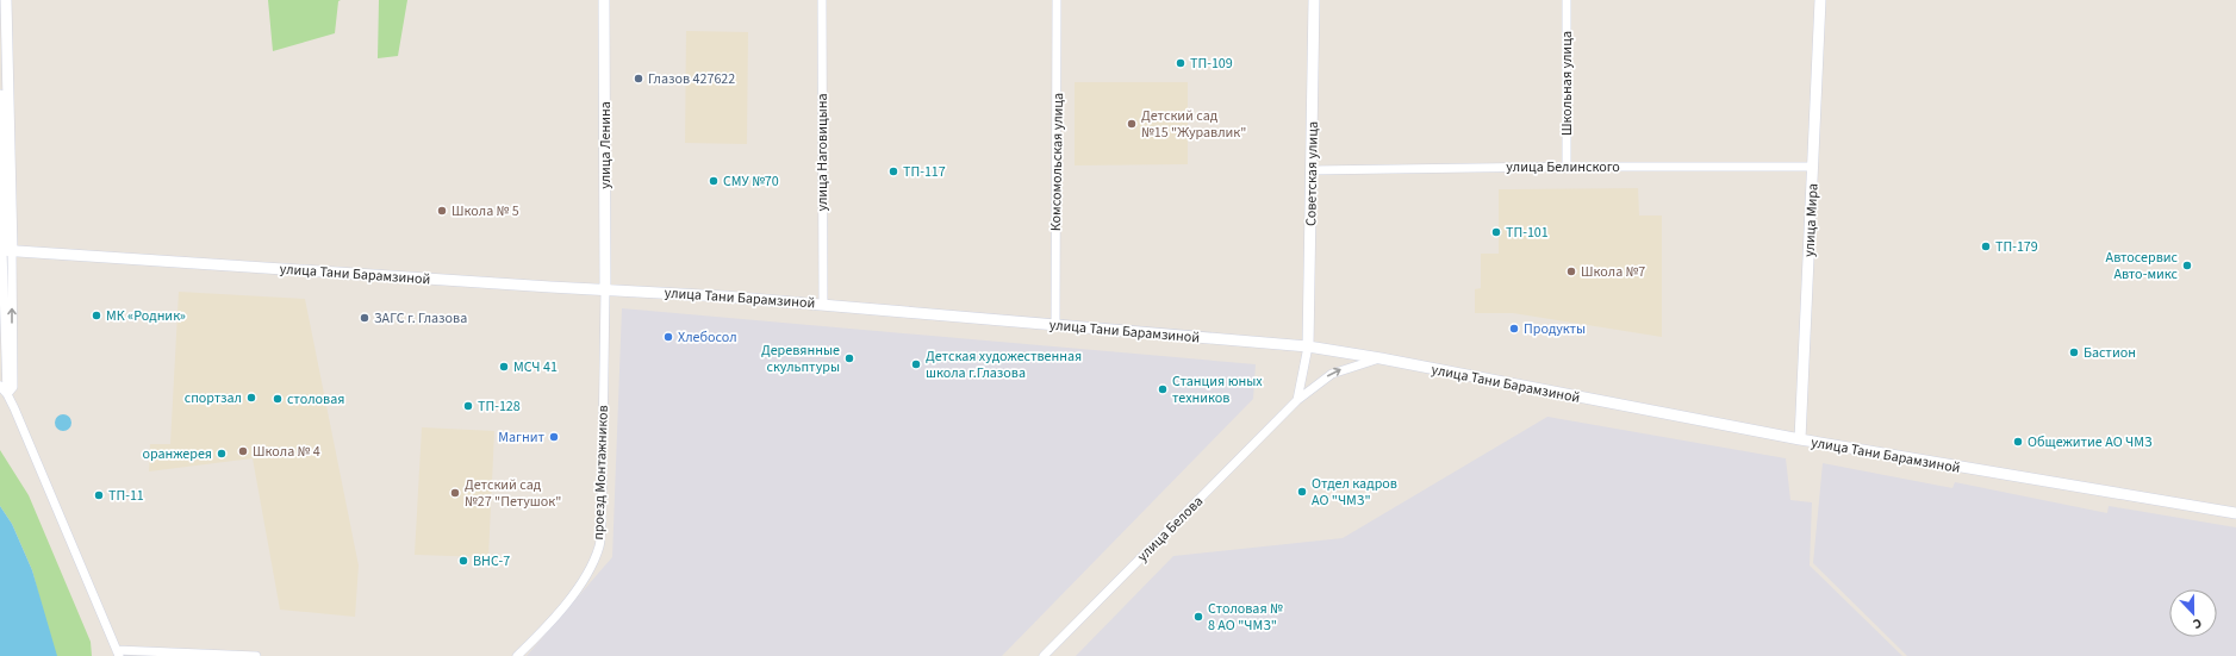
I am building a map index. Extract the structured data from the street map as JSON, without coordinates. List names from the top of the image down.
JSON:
{
  "streets": {
    "street": [
      "Школьная улица",
      "улица Ленина",
      "улица Наговицына",
      "Комсомольская улица",
      "улица Белинского",
      "Советская улица",
      "улица Мира",
      "улица Тани Барамзиной",
      "проезд Монтажников",
      "улица Белова"
    ]
  },
  "crossings": [
    ["Школьная улица", "улица Белинского"],
    ["улица Ленина", "улица Тани Барамзиной"],
    ["улица Ленина", "проезд Монтажников"],
    ["улица Наговицына", "улица Тани Барамзиной"],
    ["Комсомольская улица", "улица Тани Барамзиной"],
    ["улица Белинского", "Советская улица"],
    ["улица Белинского", "улица Мира"],
    ["Советская улица", "улица Тани Барамзиной"],
    ["улица Мира", "улица Тани Барамзиной"],
    ["улица Тани Барамзиной", "проезд Монтажников"],
    ["улица Тани Барамзиной", "улица Белова"]
  ],
  "places": [
    "ТП-109",
    "Глазов 427622",
    "Детский сад №15 \"Журавлик\"",
    "ТП-117",
    "СМУ №70",
    "Школа № 5",
    "ТП-101",
    "ТП-179",
    "Автосервис Авто-микс",
    "Школа №7",
    "МК «Родник»",
    "ЗАГС г. Глазова",
    "Продукты",
    "Хлебосол",
    "Бастион",
    "Деревянные скульптуры",
    "Детская художественная школа г.Глазова",
    "МСЧ 41",
    "Станция юных техников",
    "спортзал",
    "столовая",
    "ТП-128",
    "Магнит",
    "Общежитие АО ЧМЗ",
    "Школа № 4",
    "оранжерея",
    "Отдел кадров АО \"ЧМЗ\"",
    "Детский сад №27 \"Петушок\"",
    "ТП-11",
    "ВНС-7",
    "Столовая № 8 АО \"ЧМЗ\""
  ],
  "north": "bottom"
}
